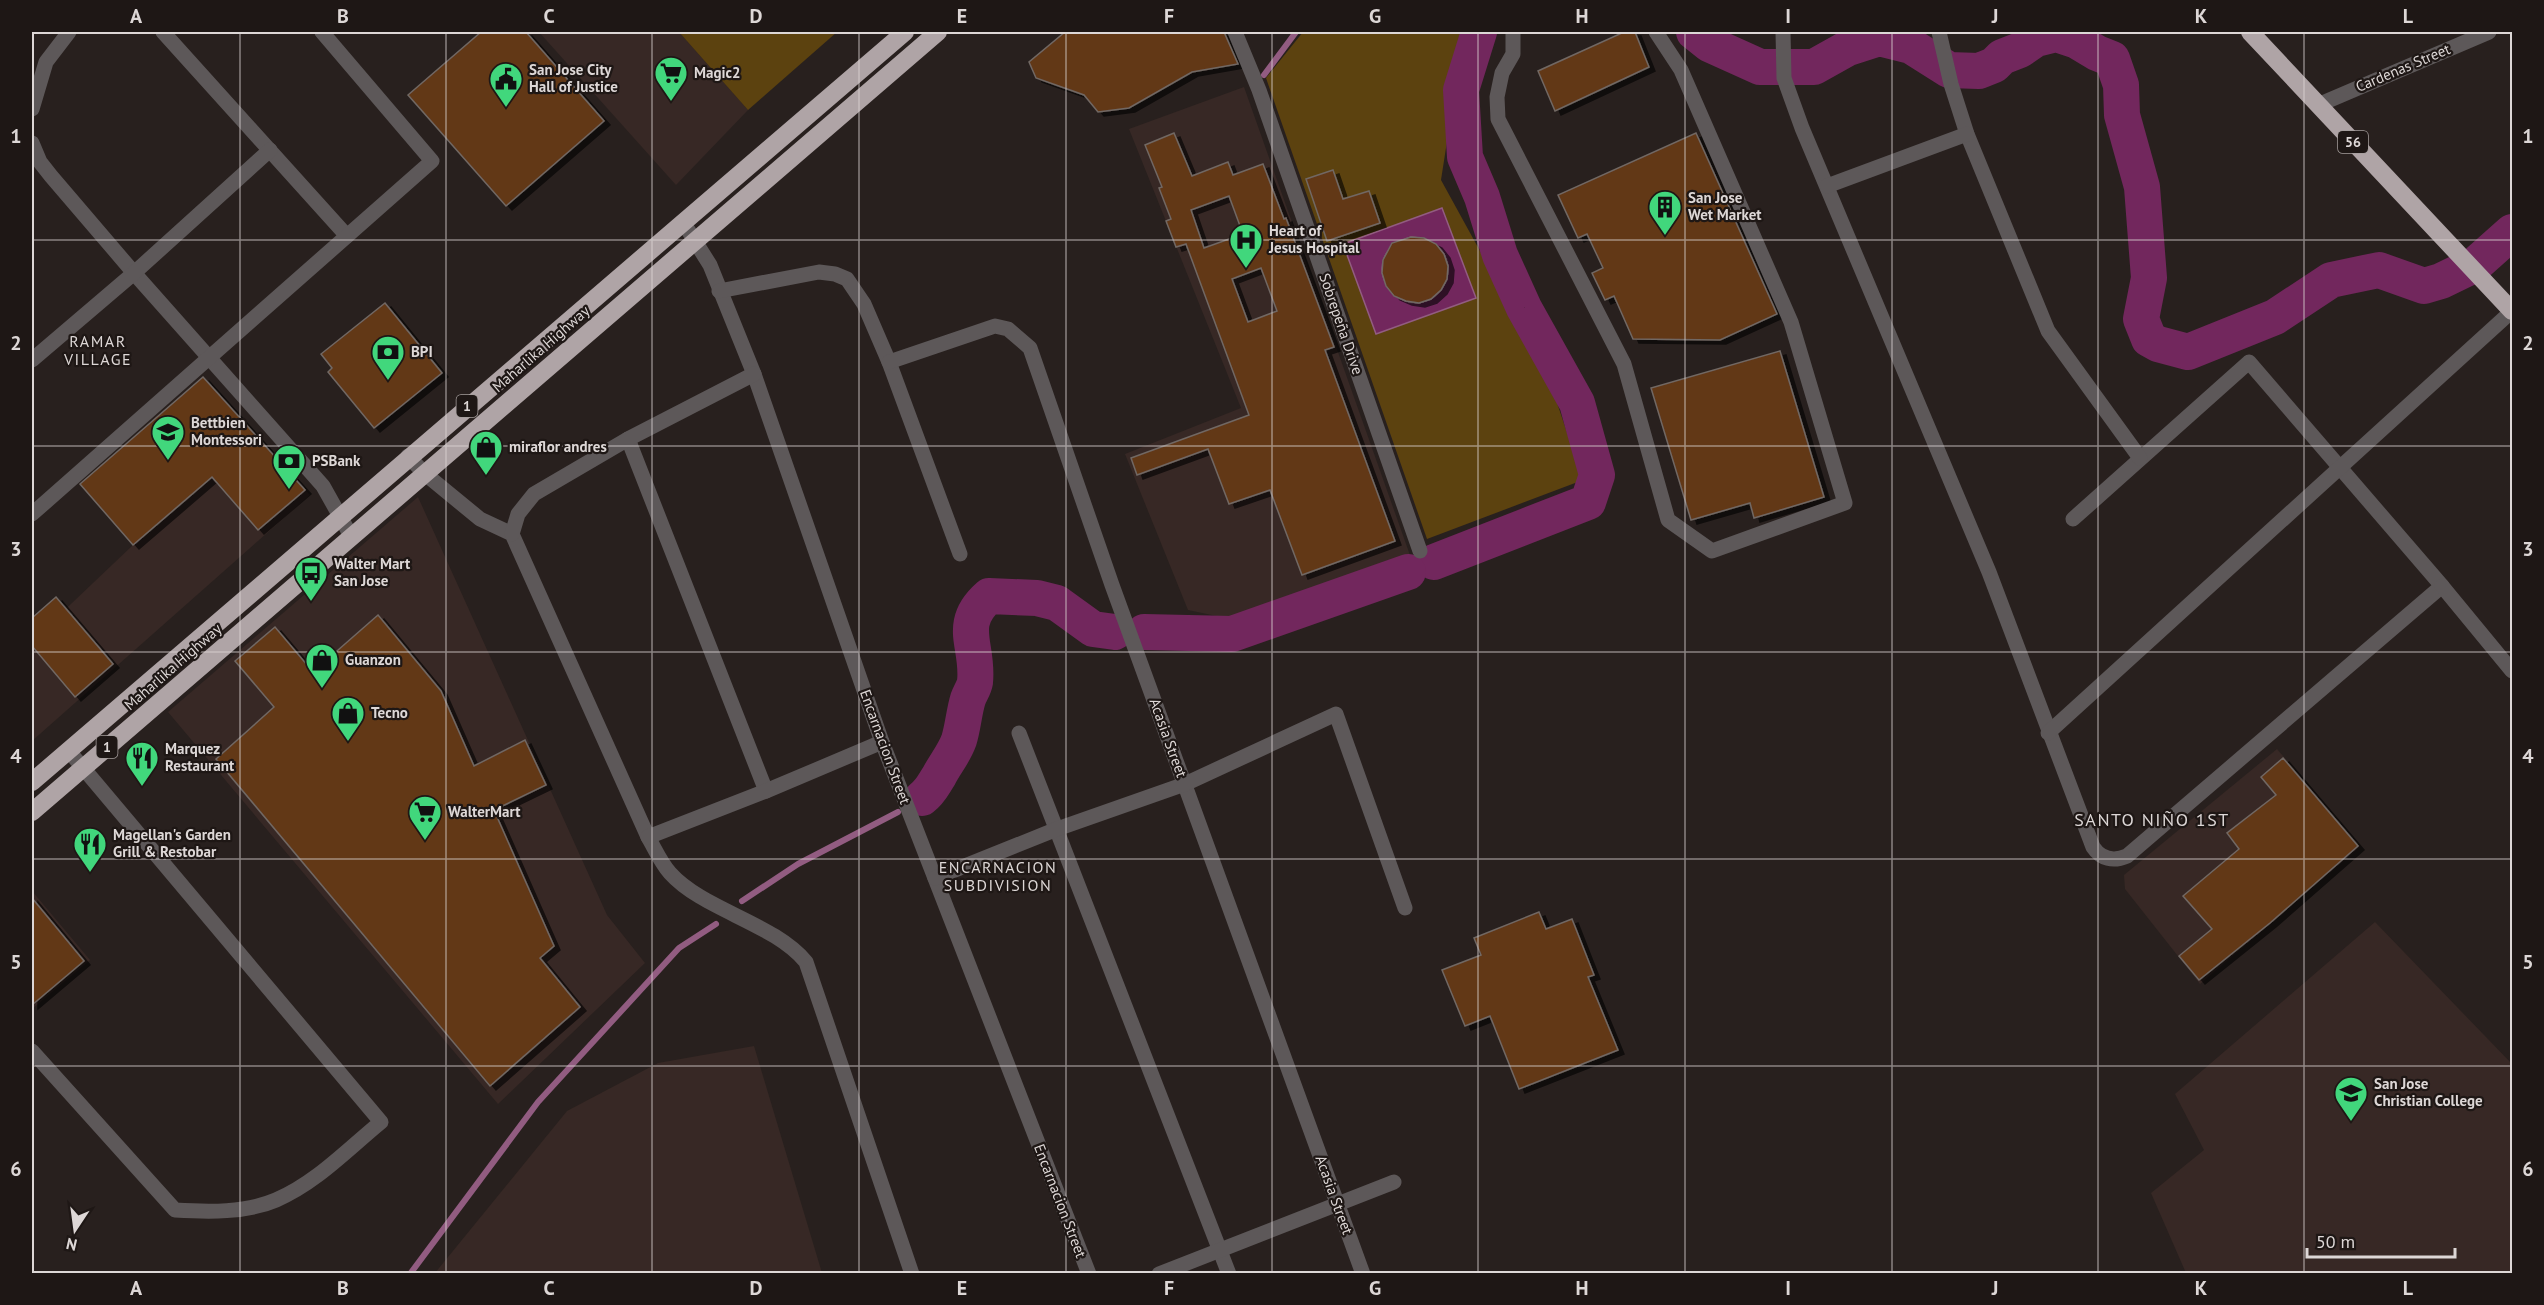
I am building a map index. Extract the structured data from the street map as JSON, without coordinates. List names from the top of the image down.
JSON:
{
  "streets": {
    "highway": ["56", "Maharlika Highway", "1"],
    "street": [
      "Cardenas Street",
      "Sobrepeña Drive",
      "Acasia Street",
      "Encarnacion Street"
    ]
  },
  "crossings": [
    ["Cardenas Street", "56"],
    ["Maharlika Highway", "Encarnacion Street"]
  ],
  "districts": ["RAMAR VILLAGE", "SANTO NIÑO 1ST", "ENCARNACION SUBDIVISION"],
  "places": {
    "supermarket": ["Magic2", "WalterMart"],
    "public building": ["San Jose City Hall of Justice"],
    "building": ["San Jose Wet Market"],
    "hospital": ["Heart of Jesus Hospital"],
    "bank": ["BPI", "PSBank"],
    "school or university": ["Bettbien Montessori", "San Jose Christian College"],
    "shop": ["miraflor andres", "Guanzon", "Tecno"],
    "bus stop": ["Walter Mart San Jose"],
    "restaurant": ["Marquez Restaurant", "Magellan's Garden Grill & Restobar"]
  },
  "scale_bar": "50 m",
  "north": "bottom",
  "grid": {
    "columns": [
      "A",
      "B",
      "C",
      "D",
      "E",
      "F",
      "G",
      "H",
      "I",
      "J",
      "K",
      "L"
    ],
    "rows": [
      "1",
      "2",
      "3",
      "4",
      "5",
      "6"
    ]
  }
}
